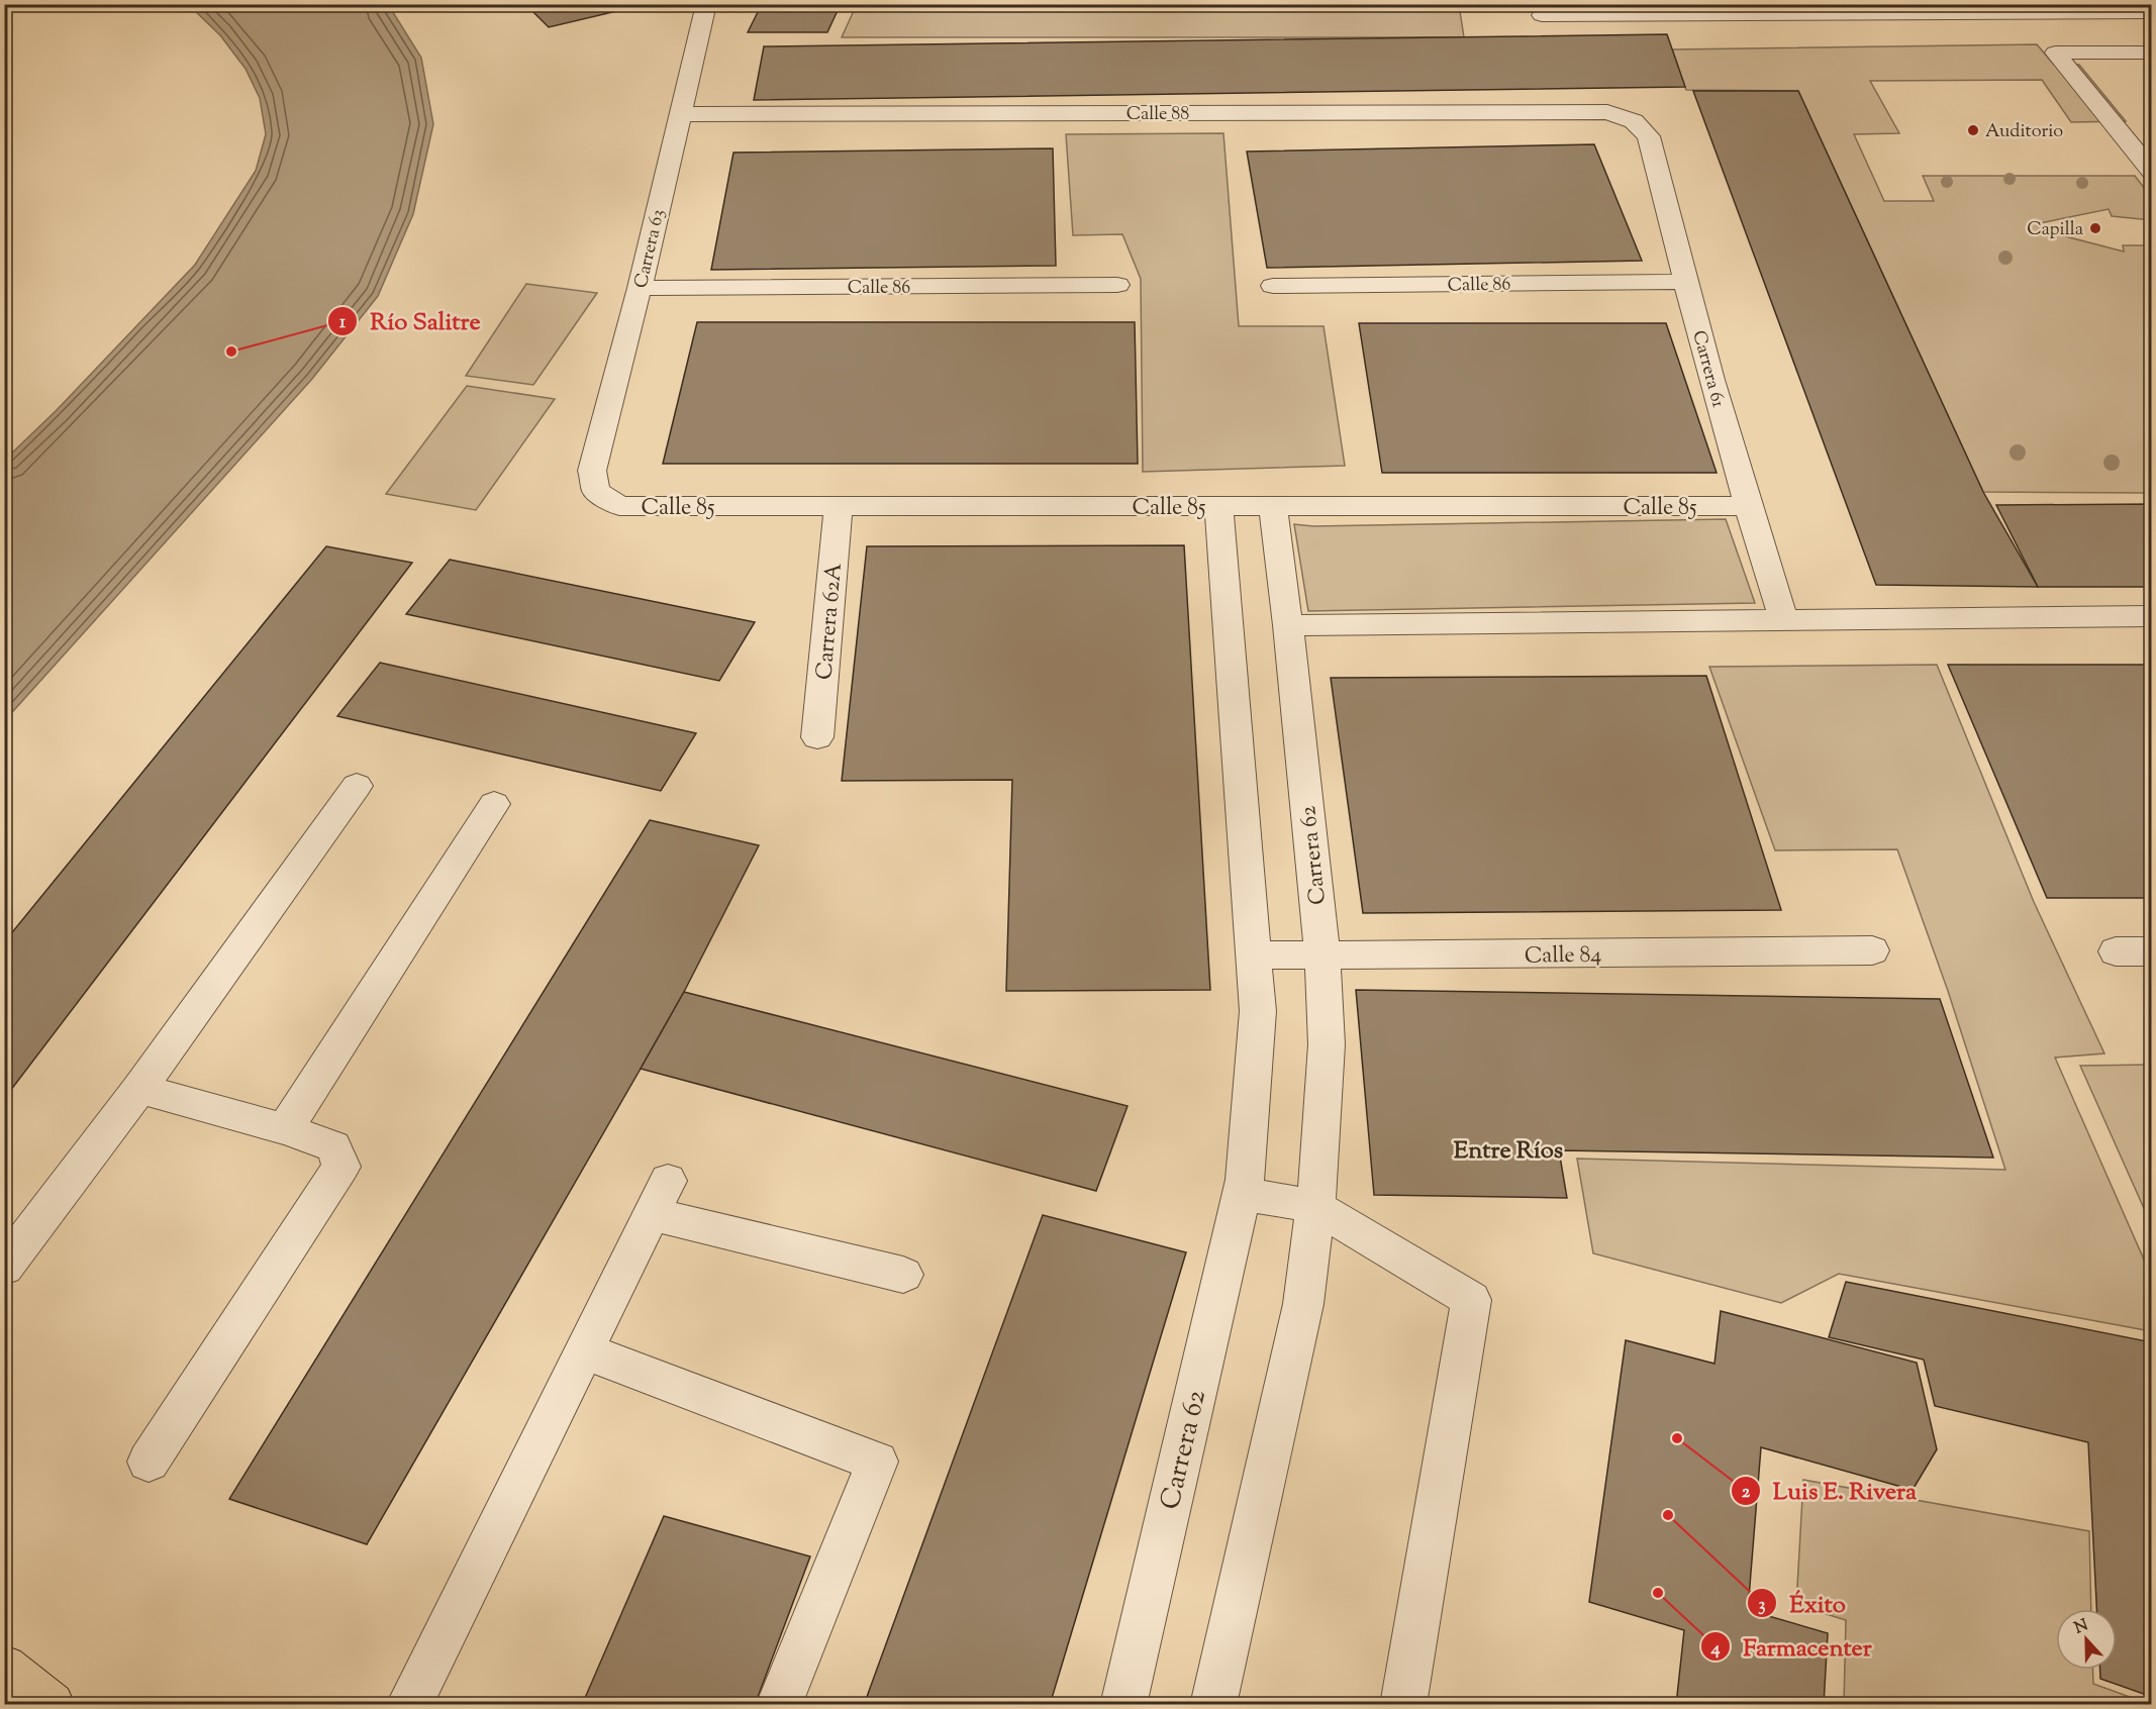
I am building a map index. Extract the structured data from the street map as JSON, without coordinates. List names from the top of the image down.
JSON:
{
  "streets": {
    "street": [
      "Calle 88",
      "Carrera 63",
      "Calle 86",
      "Carrera 61",
      "Calle 85",
      "Carrera 62A",
      "Carrera 62",
      "Calle 84"
    ]
  },
  "crossings": [
    ["Calle 88", "Carrera 63"],
    ["Calle 88", "Carrera 61"],
    ["Carrera 63", "Calle 86"],
    ["Carrera 63", "Calle 85"],
    ["Calle 86", "Carrera 61"],
    ["Carrera 61", "Calle 85"],
    ["Calle 85", "Carrera 62A"],
    ["Calle 85", "Carrera 62"],
    ["Carrera 62", "Calle 84"]
  ],
  "districts": ["Entre Ríos"],
  "places": [
    "Auditorio",
    "Capilla",
    "Río Salitre",
    "Luis E. Rivera",
    "Éxito",
    "Farmacenter"
  ],
  "north": "top"
}
